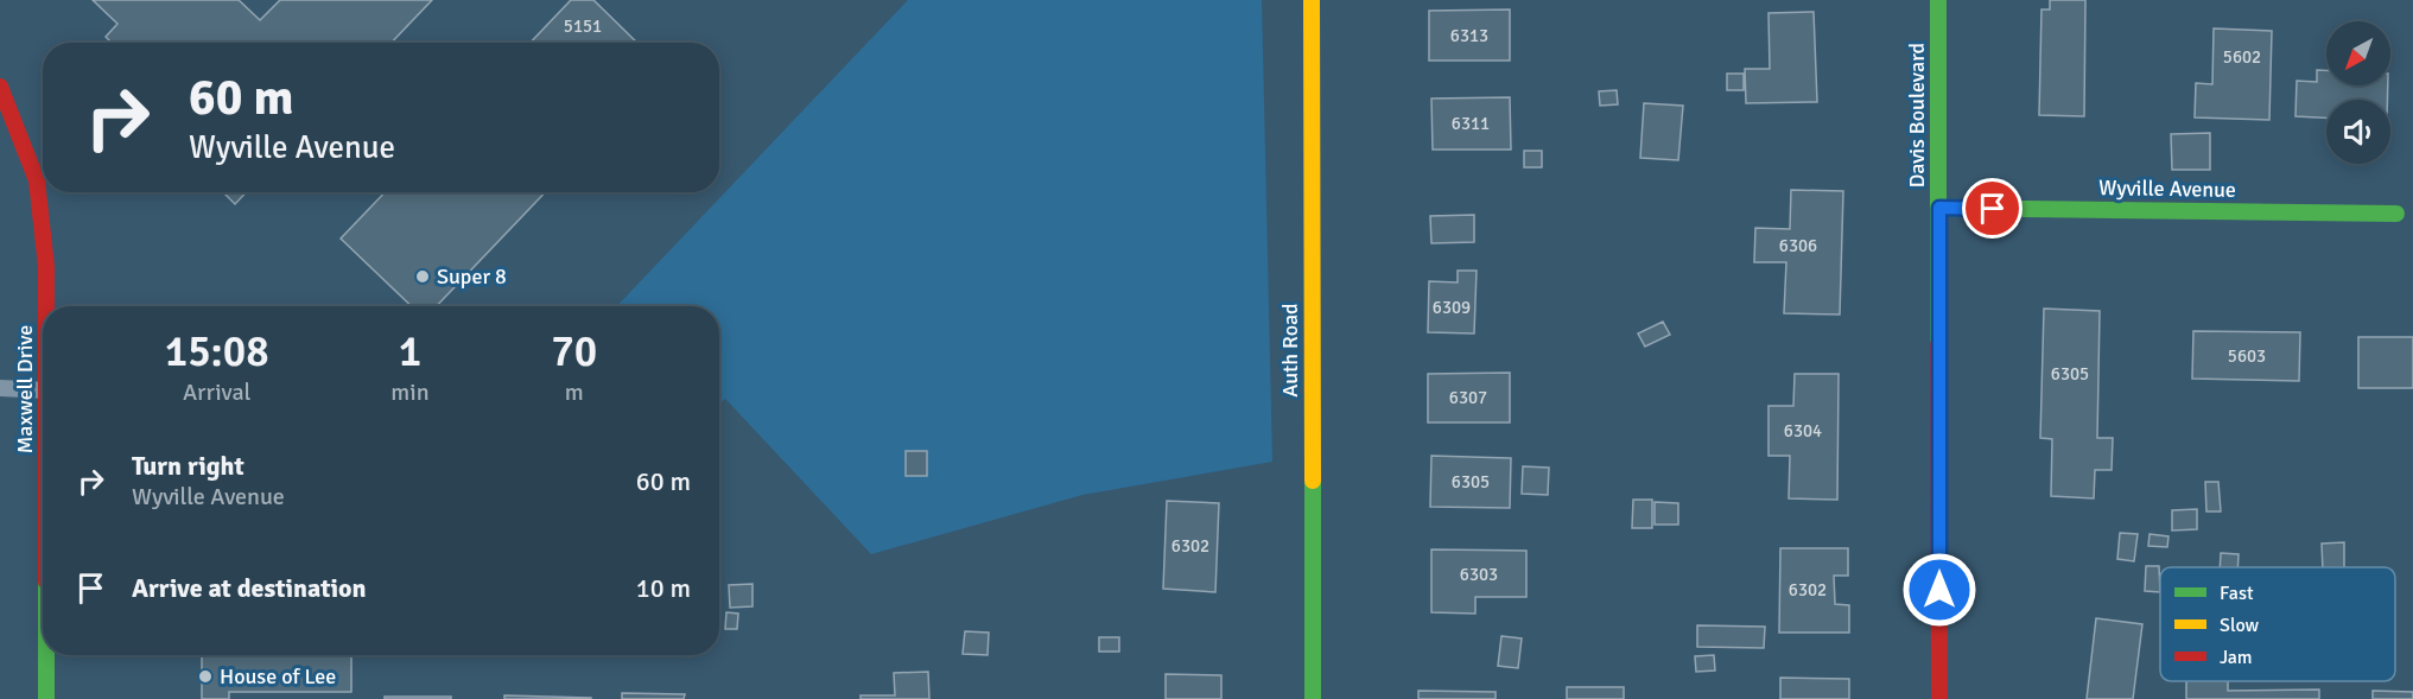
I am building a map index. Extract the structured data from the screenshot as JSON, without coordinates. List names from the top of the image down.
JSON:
{
  "streets": {
    "street": [
      "Davis Boulevard",
      "Wyville Avenue",
      "Auth Road",
      "Maxwell Drive"
    ]
  },
  "crossings": [
    ["Davis Boulevard", "Wyville Avenue"]
  ],
  "places": ["Super 8", "House of Lee"],
  "house_numbers": [
    "5151",
    "6313",
    "5602",
    "6311",
    "6306",
    "6309",
    "5603",
    "6305",
    "6307",
    "6304",
    "6305",
    "6302",
    "6303",
    "6302"
  ],
  "legend": ["Fast", "Slow", "Jam"],
  "north": "bottom left",
  "page": {
    "turn": ["60 m", "Wyville Avenue"],
    "eta": [
      "15:08",
      "Arrival",
      "1",
      "min",
      "70",
      "m"
    ],
    "list": [
      {
        "name": "Turn right",
        "note": "Wyville Avenue",
        "value": "60 m"
      },
      {
        "name": "Arrive at destination",
        "value": "10 m"
      }
    ]
  }
}
